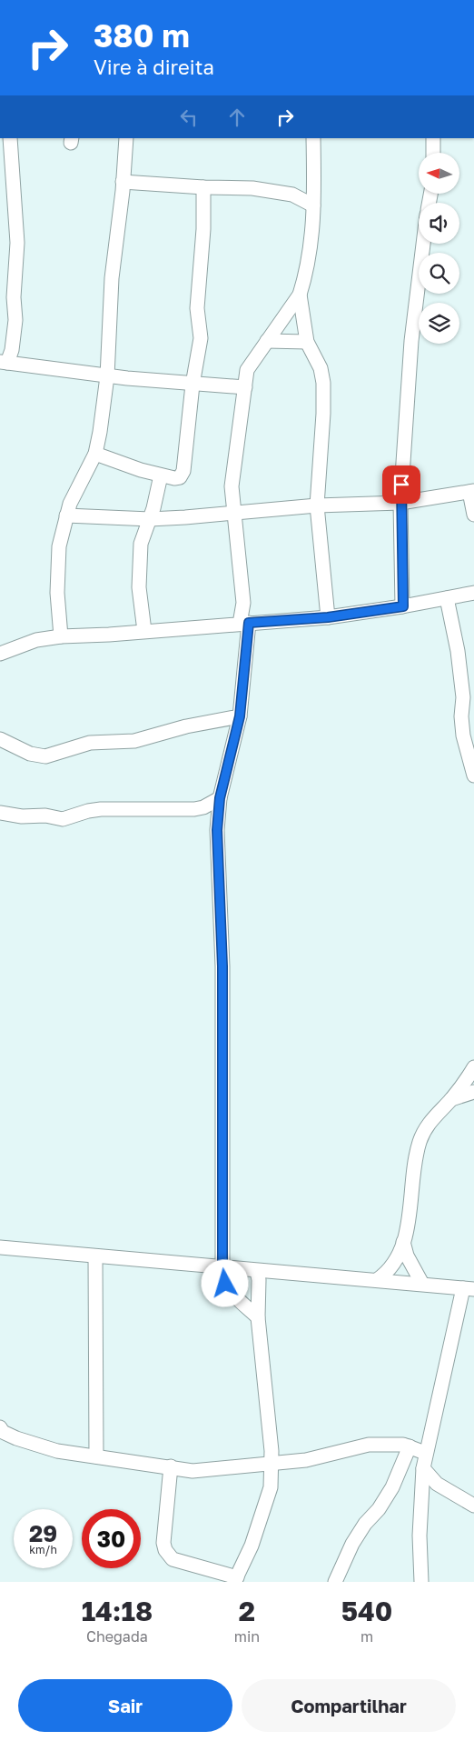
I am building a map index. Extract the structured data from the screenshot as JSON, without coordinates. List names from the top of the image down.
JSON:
{
  "north": "left",
  "page": {
    "turn": ["380 m", "Vire à direita"],
    "speed": "29 km/h",
    "limit": "30",
    "eta": [
      "14:18",
      "Chegada",
      "2",
      "min",
      "540",
      "m"
    ],
    "buttons": ["Sair", "Compartilhar"]
  }
}
